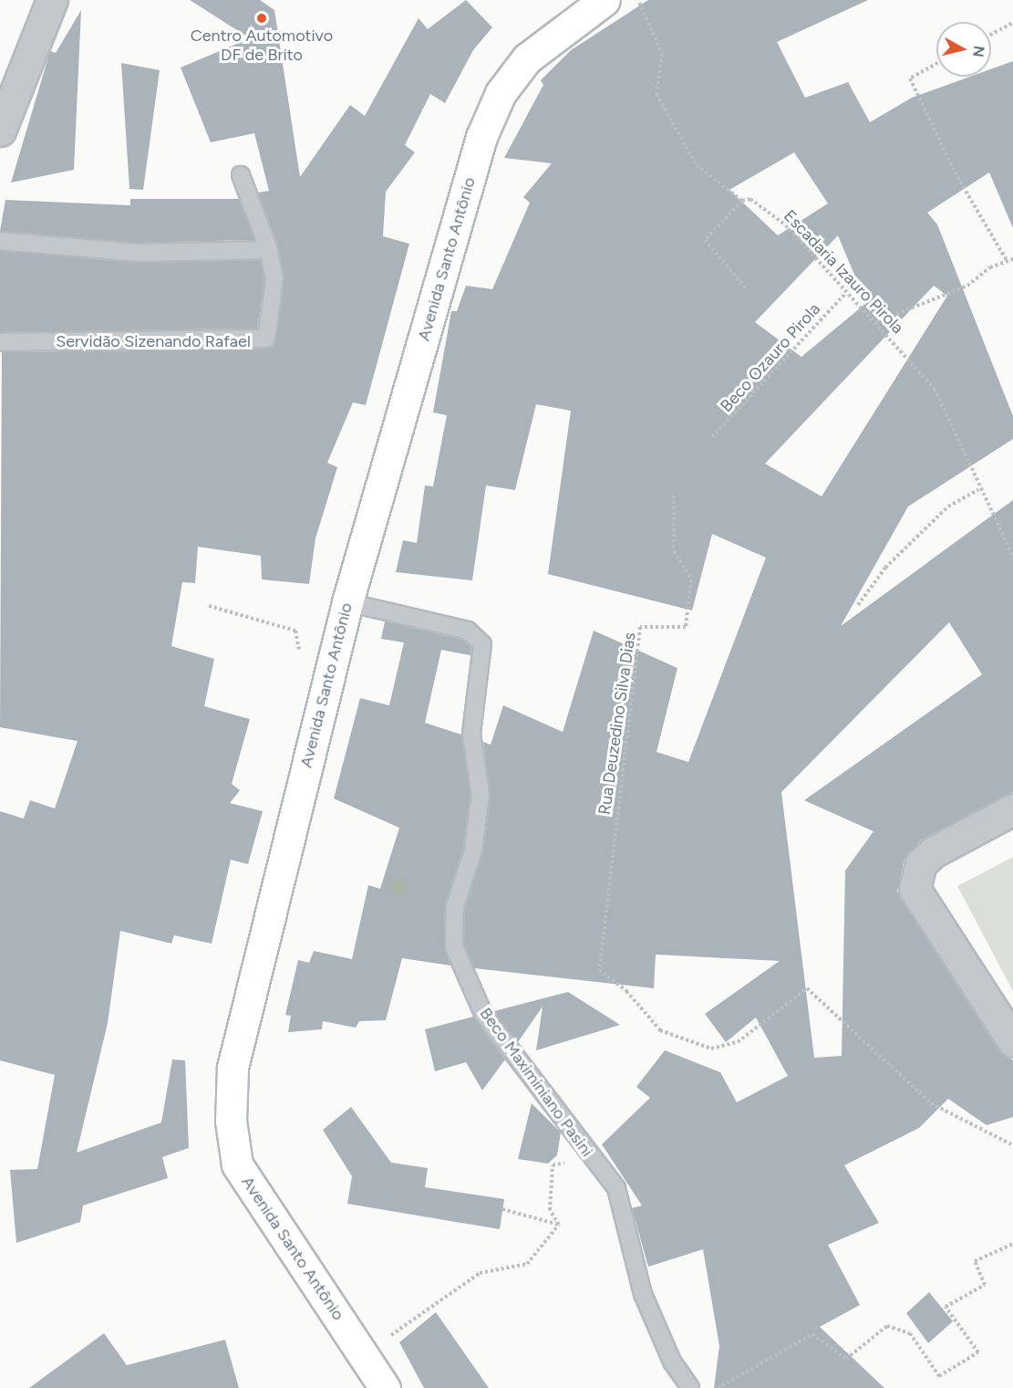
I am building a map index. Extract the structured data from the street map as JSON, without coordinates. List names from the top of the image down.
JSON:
{
  "streets": {
    "street": ["Avenida Santo Antônio"],
    "lane": ["Servidão Sizenando Rafael", "Beco Maximiniano Pasini"],
    "path": ["Escadaria Izauro Pirola", "Beco Ozauro Pirola", "Rua Deuzedino Silva Dias"]
  },
  "crossings": [
    ["Avenida Santo Antônio", "Beco Maximiniano Pasini"],
    ["Escadaria Izauro Pirola", "Beco Ozauro Pirola"]
  ],
  "places": ["Centro Automotivo DF de Brito"],
  "north": "right"
}
